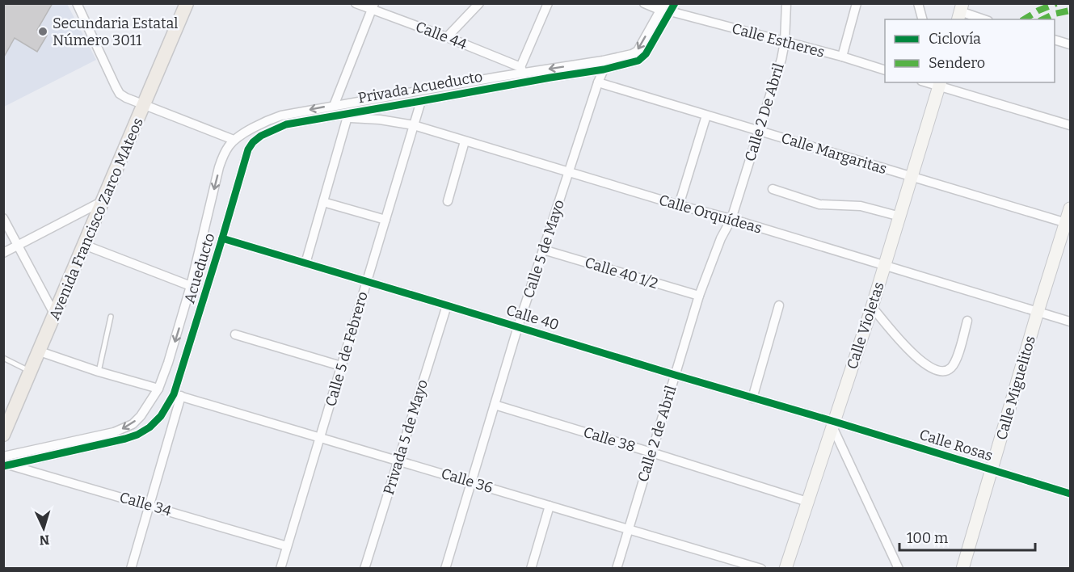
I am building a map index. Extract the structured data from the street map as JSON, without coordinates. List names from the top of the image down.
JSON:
{
  "streets": {
    "main road": ["Avenida Francisco Zarco MAteos"],
    "street": [
      "Calle 44",
      "Calle Estheres",
      "Privada Acueducto",
      "Calle 2 De Abril",
      "Calle Margaritas",
      "Calle Orquídeas",
      "Calle 5 de Mayo",
      "Acueducto",
      "Calle 40 1/2",
      "Calle 40",
      "Calle Violetas",
      "Calle 5 de Febrero",
      "Calle Miguelitos",
      "Calle 2 de Abril",
      "Privada 5 de Mayo",
      "Calle 38",
      "Calle Rosas",
      "Calle 36",
      "Calle 34"
    ]
  },
  "crossings": [
    ["Calle 44", "Privada Acueducto"],
    ["Calle Estheres", "Calle 2 De Abril"],
    ["Privada Acueducto", "Calle Orquídeas"],
    ["Privada Acueducto", "Calle 5 de Mayo"],
    ["Privada Acueducto", "Acueducto"],
    ["Privada Acueducto", "Calle 5 de Febrero"],
    ["Calle 2 De Abril", "Calle Margaritas"],
    ["Calle 2 De Abril", "Calle Orquídeas"],
    ["Calle 2 De Abril", "Calle 2 de Abril"],
    ["Calle Margaritas", "Calle 5 de Mayo"],
    ["Calle Margaritas", "Calle Violetas"],
    ["Calle Margaritas", "Calle Miguelitos"],
    ["Calle Orquídeas", "Calle 5 de Mayo"],
    ["Calle Orquídeas", "Calle Violetas"],
    ["Calle Orquídeas", "Calle 5 de Febrero"],
    ["Calle Orquídeas", "Calle Miguelitos"],
    ["Calle Orquídeas", "Calle 2 de Abril"],
    ["Calle 5 de Mayo", "Calle 40 1/2"],
    ["Calle 5 de Mayo", "Calle 40"],
    ["Calle 5 de Mayo", "Calle 38"],
    ["Calle 5 de Mayo", "Calle 36"],
    ["Acueducto", "Calle 40"],
    ["Acueducto", "Calle 36"],
    ["Calle 40 1/2", "Calle 2 de Abril"],
    ["Calle 40", "Calle Violetas"],
    ["Calle 40", "Calle 5 de Febrero"],
    ["Calle 40", "Calle 2 de Abril"],
    ["Calle 40", "Privada 5 de Mayo"],
    ["Calle 40", "Calle Rosas"],
    ["Calle Violetas", "Calle 38"],
    ["Calle Violetas", "Calle Rosas"],
    ["Calle 5 de Febrero", "Calle 36"],
    ["Calle 5 de Febrero", "Calle 34"],
    ["Calle Miguelitos", "Calle Rosas"],
    ["Calle 2 de Abril", "Calle 38"],
    ["Calle 2 de Abril", "Calle 36"],
    ["Privada 5 de Mayo", "Calle 36"]
  ],
  "places": ["Secundaria Estatal Número 3011"],
  "legend": ["Ciclovía", "Sendero"],
  "scale_bar": "100 m",
  "north": "bottom"
}
